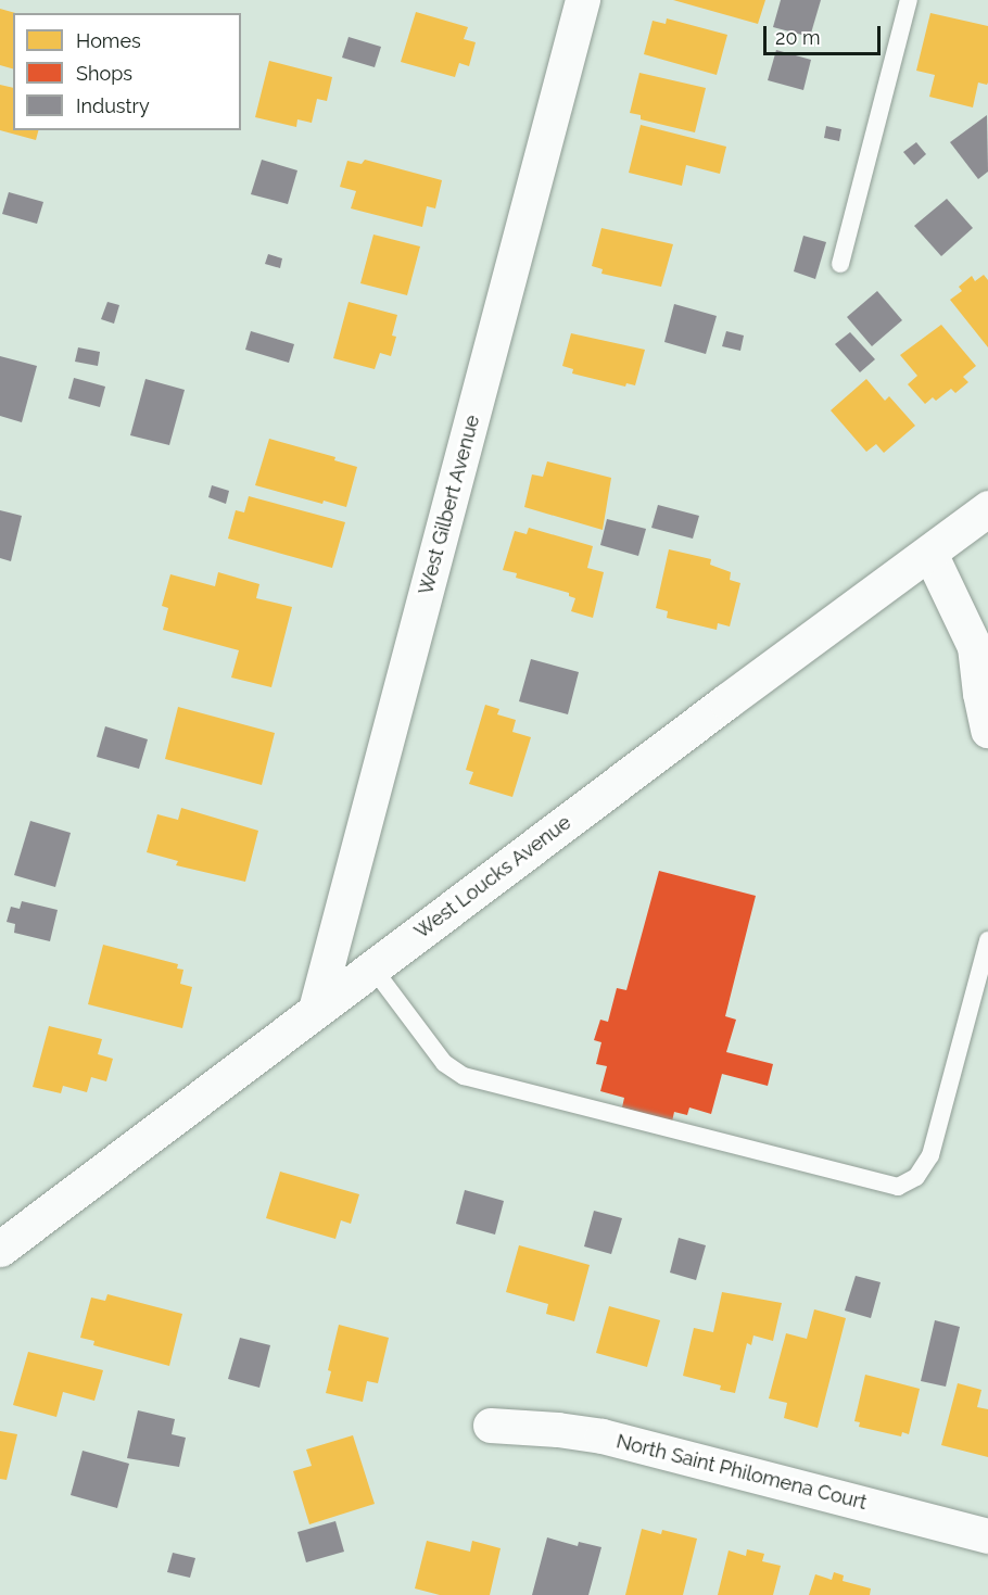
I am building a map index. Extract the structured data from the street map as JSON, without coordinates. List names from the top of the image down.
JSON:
{
  "streets": {
    "street": ["West Gilbert Avenue", "West Loucks Avenue", "North Saint Philomena Court"]
  },
  "crossings": [
    ["West Gilbert Avenue", "West Loucks Avenue"]
  ],
  "legend": ["Homes", "Shops", "Industry"],
  "scale_bar": "20 m"
}
